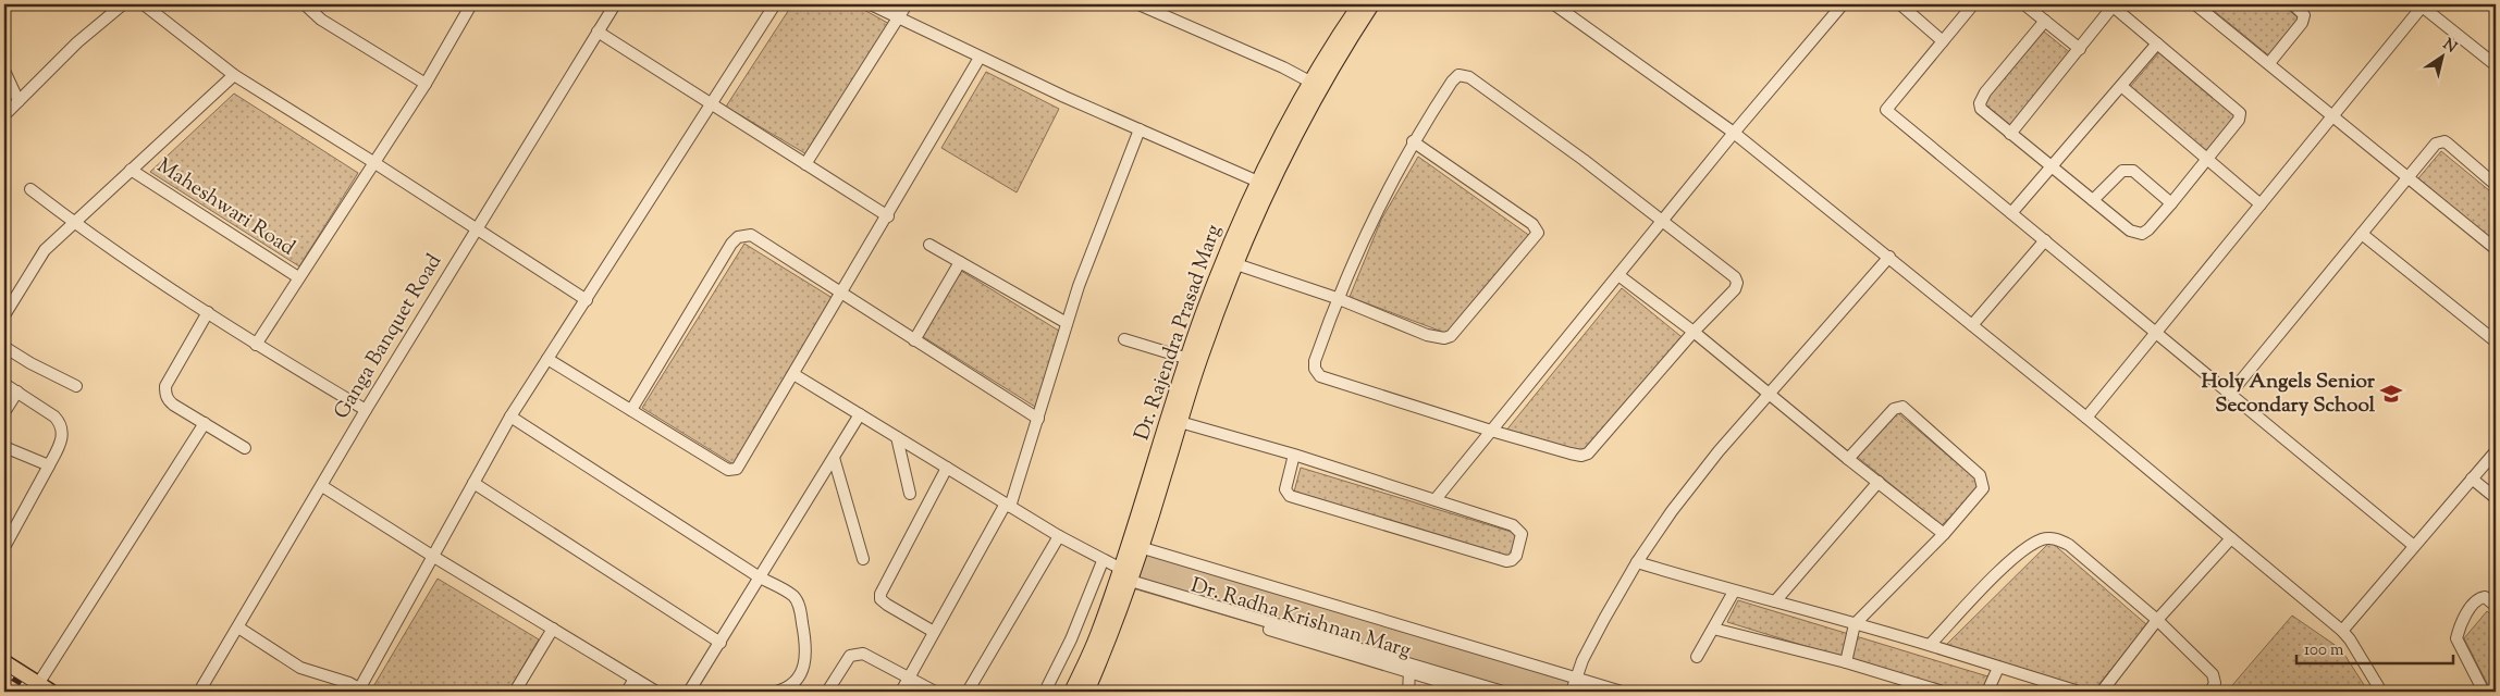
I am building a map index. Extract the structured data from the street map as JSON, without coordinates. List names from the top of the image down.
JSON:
{
  "streets": {
    "main road": ["Dr. Rajendra Prasad Marg"],
    "street": ["Maheshwari Road", "Ganga Banquet Road", "Dr. Radha Krishnan Marg"]
  },
  "crossings": [
    ["Dr. Rajendra Prasad Marg", "Dr. Radha Krishnan Marg"]
  ],
  "places": {
    "school or university": ["Holy Angels Senior Secondary School"]
  },
  "scale_bar": "100 m",
  "north": "top right"
}
